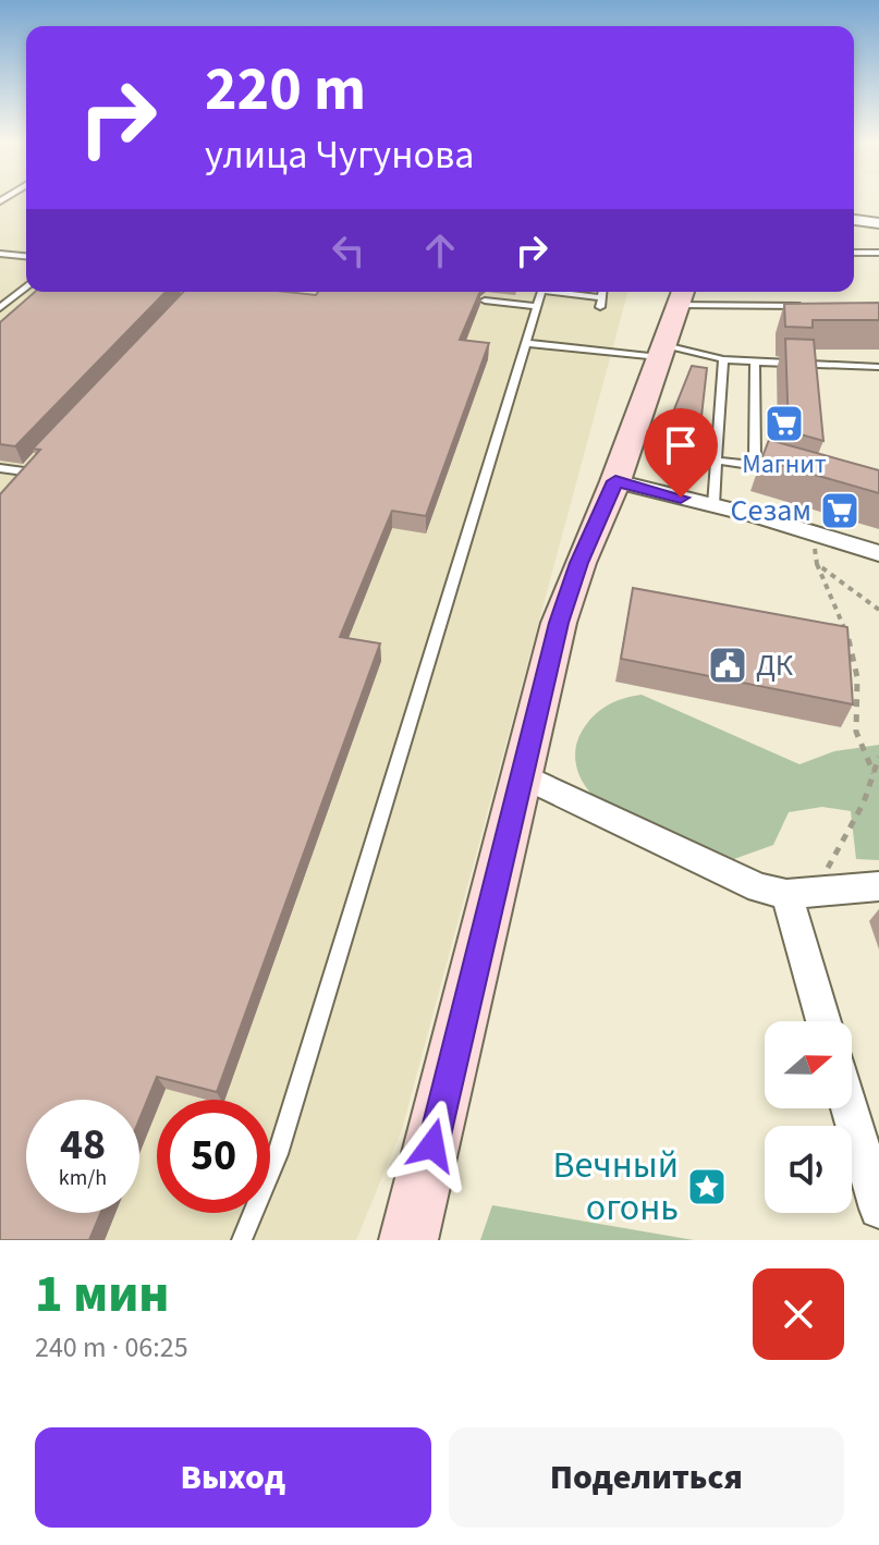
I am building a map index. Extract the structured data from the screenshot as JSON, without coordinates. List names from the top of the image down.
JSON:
{
  "places": {
    "supermarket": ["Магнит", "Сезам"],
    "public building": ["ДК"],
    "place": ["Вечный огонь"]
  },
  "north": "right",
  "page": {
    "turn": ["220 m", "улица Чугунова"],
    "speed": "48 km/h",
    "limit": "50",
    "heading": ["1 мин", "240 m · 06:25"],
    "buttons": ["Выход", "Поделиться"]
  }
}
